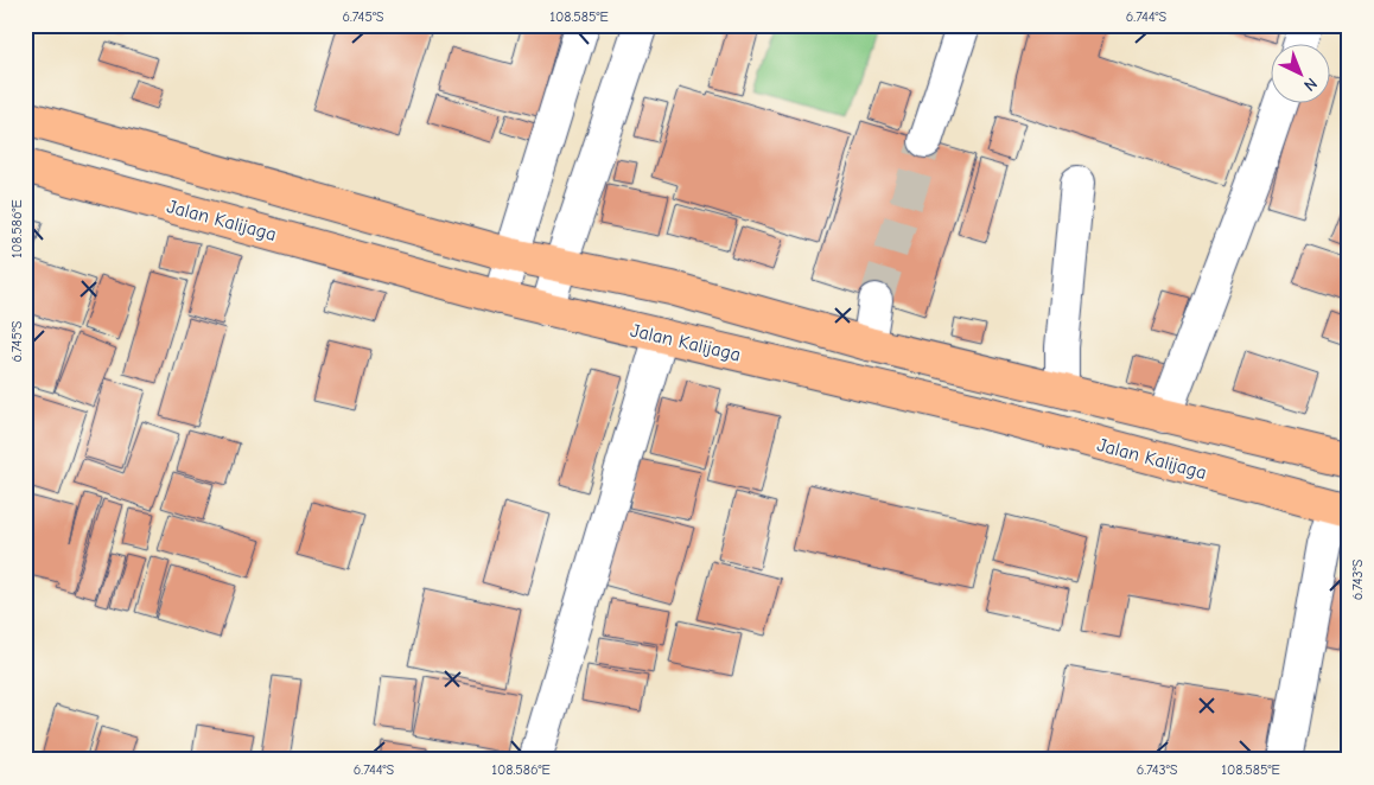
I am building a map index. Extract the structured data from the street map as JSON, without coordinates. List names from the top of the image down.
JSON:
{
  "streets": {
    "highway": ["Jalan Kalijaga"]
  },
  "north": "bottom right",
  "coordinates": [
    "6.745°S",
    "108.585°E",
    "6.744°S",
    "108.586°E",
    "6.743°S"
  ]
}
